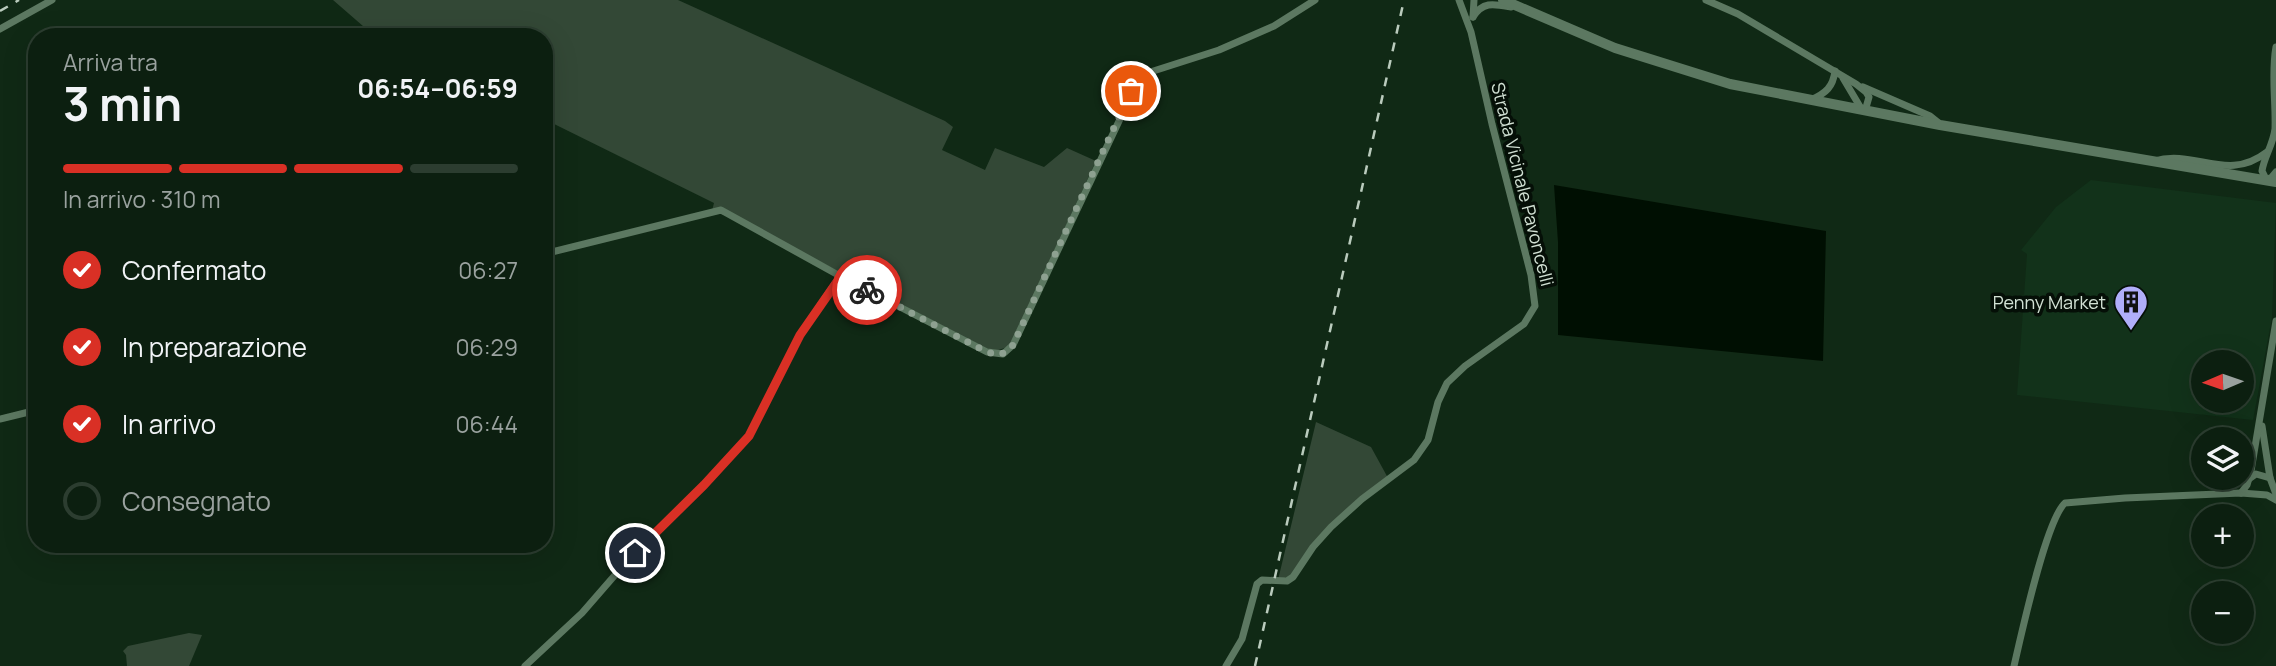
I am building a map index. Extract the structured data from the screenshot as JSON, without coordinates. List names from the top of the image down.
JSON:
{
  "streets": {
    "street": ["Strada Vicinale Pavoncelli"]
  },
  "places": {
    "building": ["Penny Market"]
  },
  "north": "left",
  "page": {
    "heading": ["3 min", "Arriva tra", "06:54–06:59"],
    "bar": "In arrivo · 310 m",
    "list": [
      ["Confermato", "06:27"],
      ["In preparazione", "06:29"],
      ["In arrivo", "06:44"],
      "Consegnato"
    ],
    "map_buttons": ["+", "−"]
  }
}
